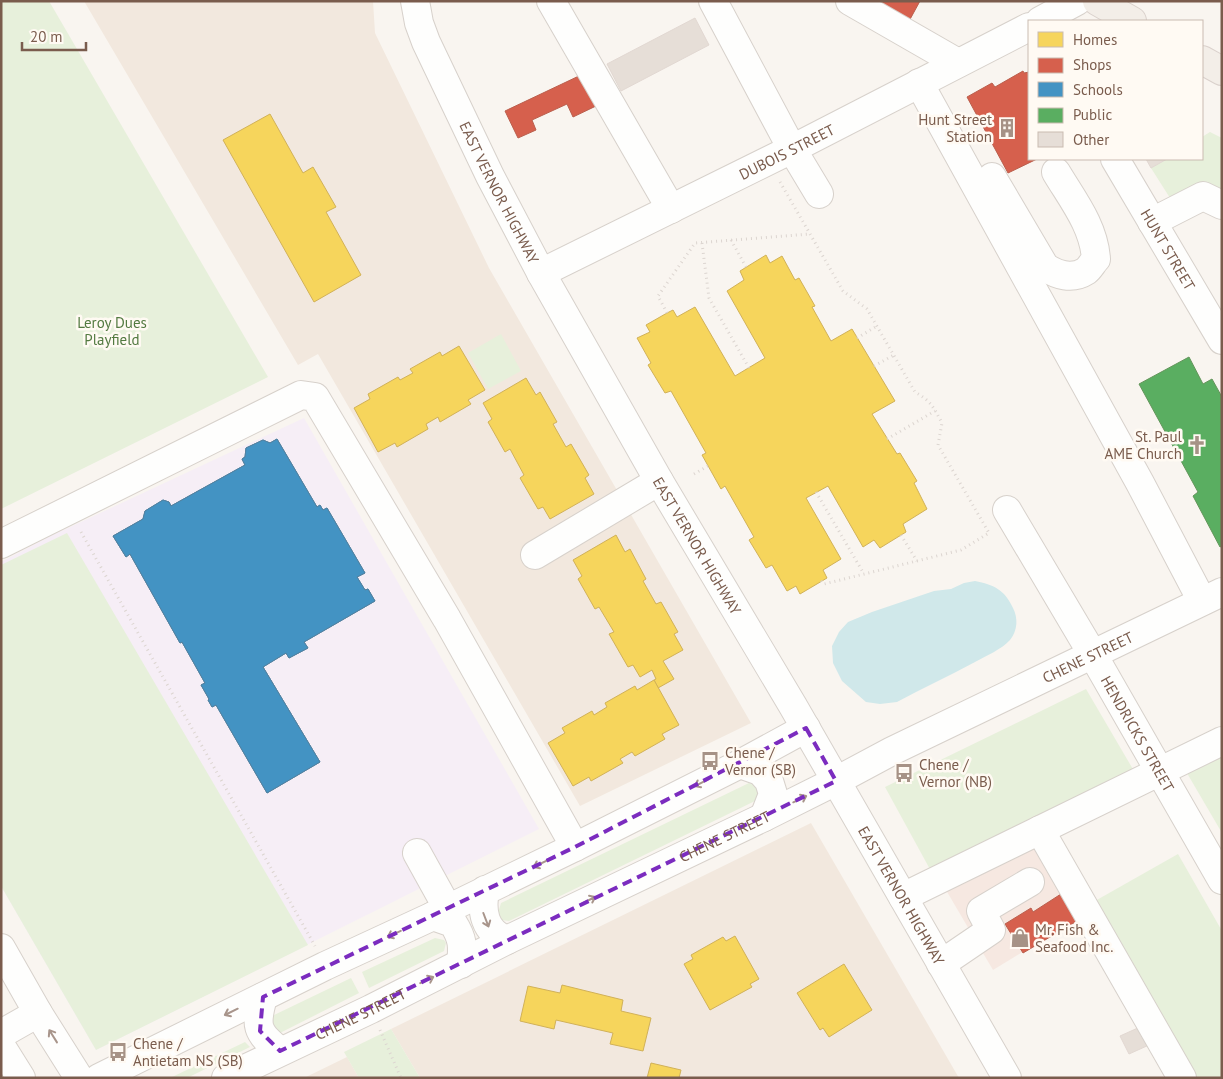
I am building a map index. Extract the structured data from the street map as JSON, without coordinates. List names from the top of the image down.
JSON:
{
  "streets": {
    "street": [
      "DUBOIS STREET",
      "EAST VERNOR HIGHWAY",
      "HUNT STREET",
      "CHENE STREET",
      "HENDRICKS STREET"
    ]
  },
  "crossings": [
    ["DUBOIS STREET", "EAST VERNOR HIGHWAY"],
    ["EAST VERNOR HIGHWAY", "CHENE STREET"],
    ["CHENE STREET", "HENDRICKS STREET"]
  ],
  "parks": ["Leroy Dues Playfield"],
  "places": {
    "building": ["Hunt Street Station"],
    "church": ["St. Paul AME Church"],
    "bus stop": ["Chene / Vernor (SB)", "Chene / Vernor (NB)", "Chene / Antietam NS (SB)"],
    "shop": ["Mr. Fish & Seafood Inc."]
  },
  "legend": [
    "Homes",
    "Shops",
    "Schools",
    "Public",
    "Other"
  ],
  "scale_bar": "20 m"
}
